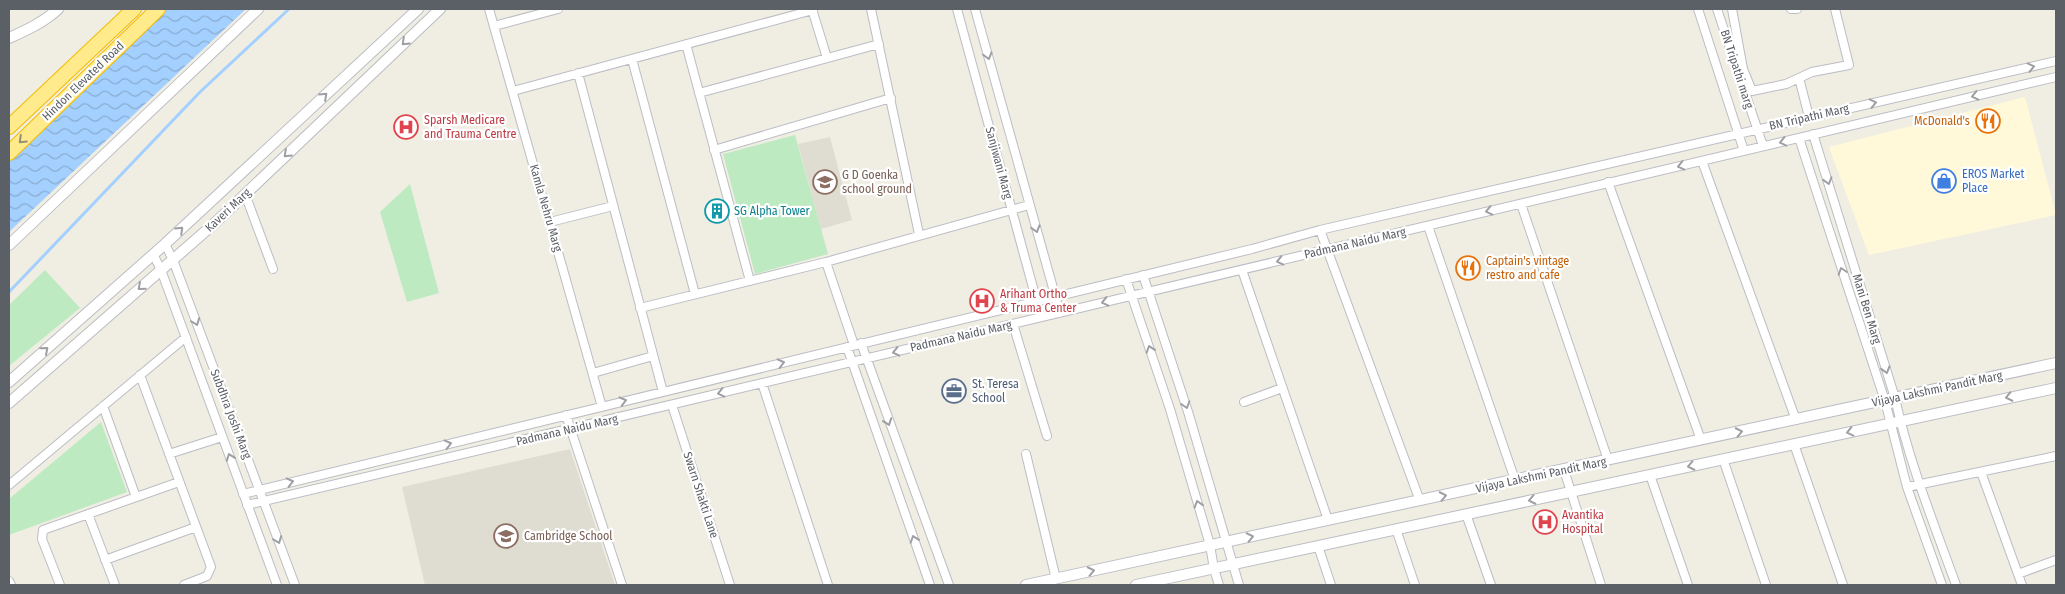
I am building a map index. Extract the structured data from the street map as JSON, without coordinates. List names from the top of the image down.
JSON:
{
  "streets": {
    "highway": ["Hindon Elevated Road"],
    "street": [
      "BN Tripathi marg",
      "BN Tripathi Marg",
      "Sanjiwani Marg",
      "Kamla Nehru Marg",
      "Kaveri Marg",
      "Padmana Naidu Marg",
      "Mani Ben Marg",
      "Vijaya Lakshmi Pandit Marg",
      "Subdhra Joshi Marg",
      "Swarn Shakti Lane"
    ]
  },
  "crossings": [
    ["BN Tripathi marg", "BN Tripathi Marg"],
    ["BN Tripathi marg", "Padmana Naidu Marg"],
    ["BN Tripathi Marg", "Padmana Naidu Marg"],
    ["BN Tripathi Marg", "Mani Ben Marg"],
    ["Sanjiwani Marg", "Padmana Naidu Marg"],
    ["Kamla Nehru Marg", "Padmana Naidu Marg"],
    ["Kaveri Marg", "Subdhra Joshi Marg"],
    ["Padmana Naidu Marg", "Subdhra Joshi Marg"],
    ["Padmana Naidu Marg", "Swarn Shakti Lane"],
    ["Mani Ben Marg", "Vijaya Lakshmi Pandit Marg"]
  ],
  "places": {
    "restaurant": ["McDonald's", "Captain's vintage restro and cafe"],
    "hospital": ["Sparsh Medicare and Trauma Centre", "Arihant Ortho & Truma Center", "Avantika Hospital"],
    "shop": ["EROS Market Place"],
    "school or university": ["G D Goenka school ground", "Cambridge School"],
    "building": ["SG Alpha Tower"],
    "office": ["St. Teresa School"]
  }
}
